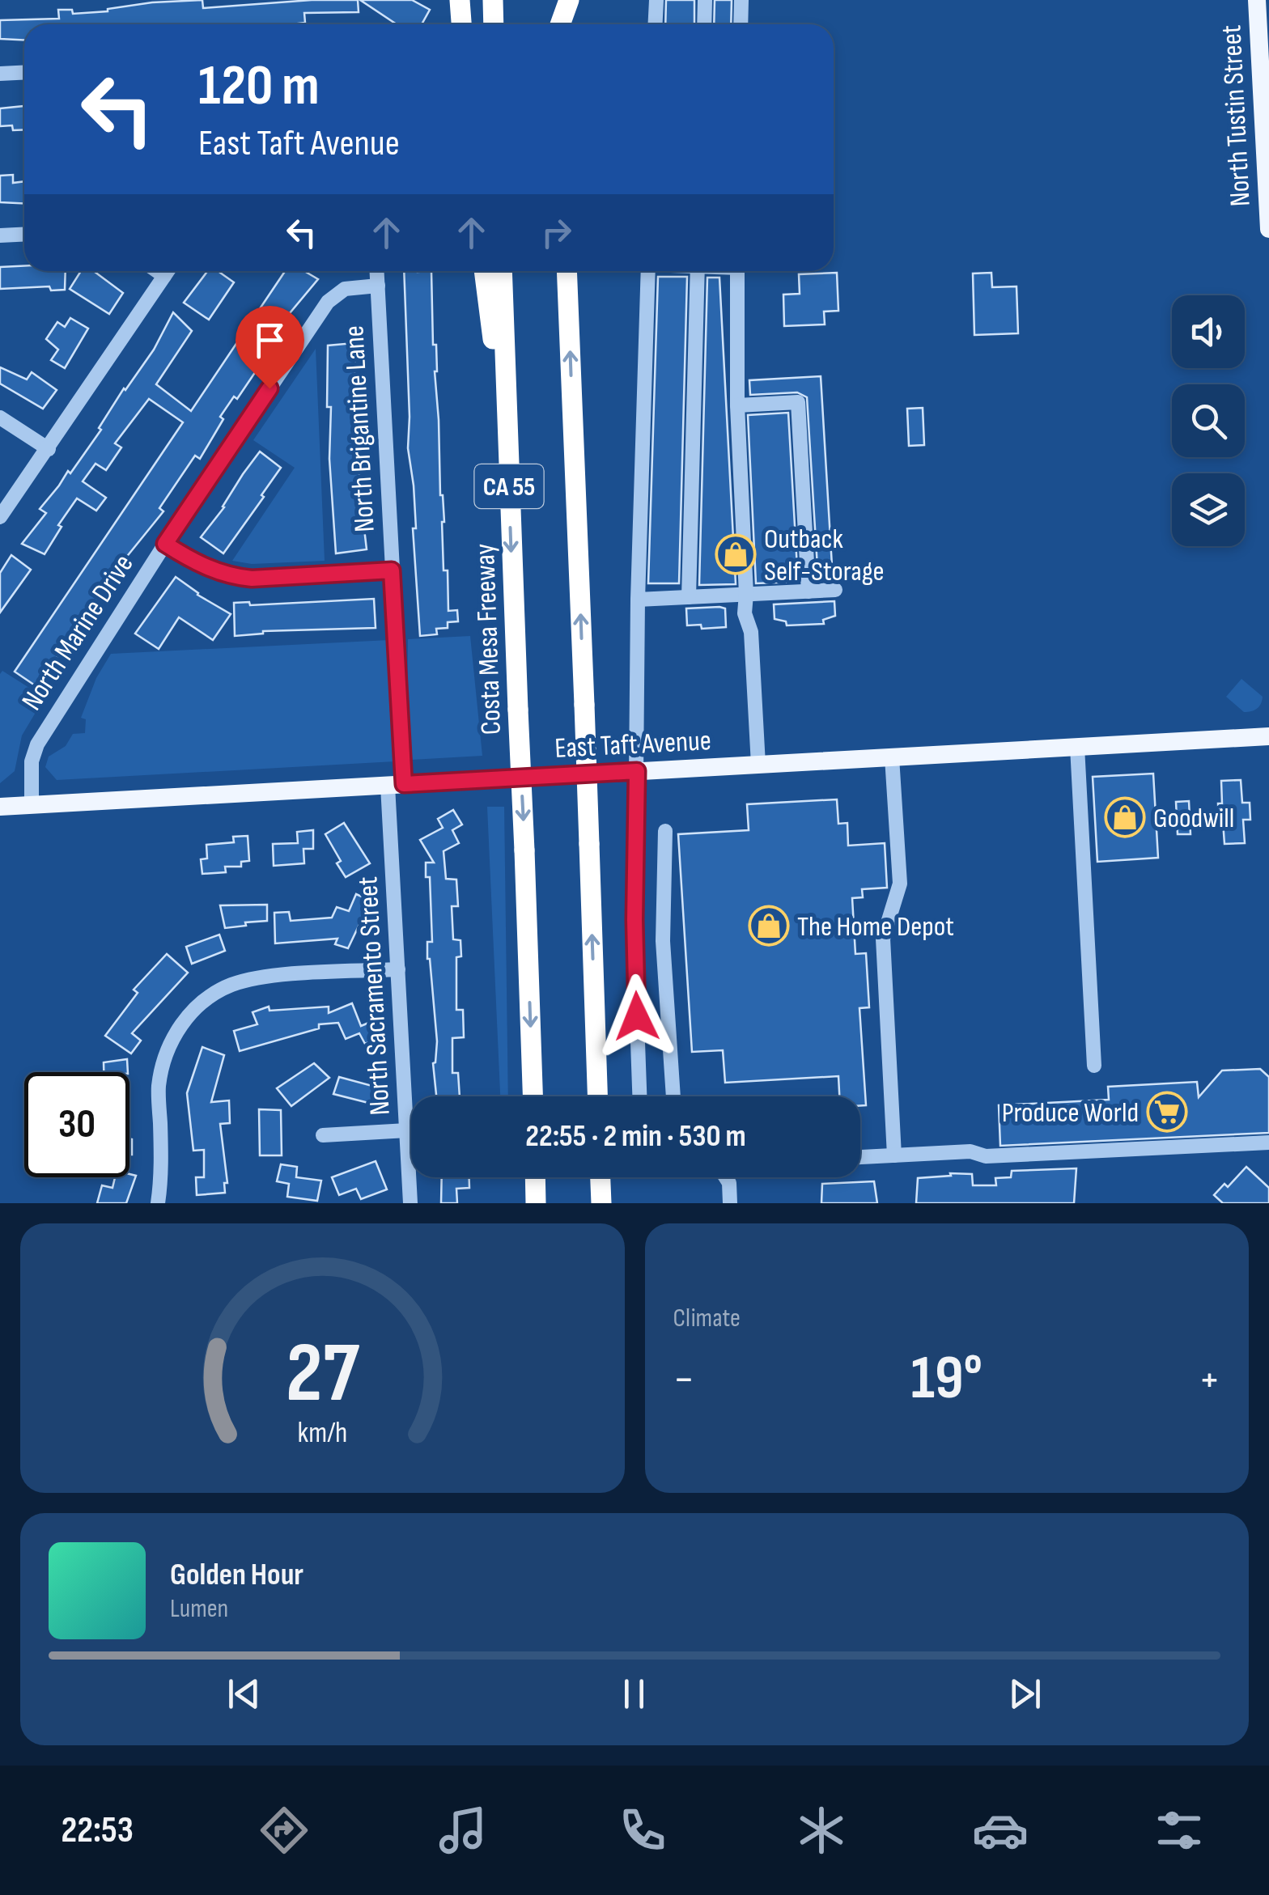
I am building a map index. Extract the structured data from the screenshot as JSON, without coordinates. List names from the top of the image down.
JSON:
{
  "streets": {
    "highway": ["CA 55", "Costa Mesa Freeway"],
    "main road": ["North Tustin Street", "East Taft Avenue"],
    "street": ["North Brigantine Lane", "North Marine Drive", "North Sacramento Street"]
  },
  "crossings": [
    ["North Brigantine Lane", "North Marine Drive"],
    ["North Brigantine Lane", "East Taft Avenue"],
    ["North Brigantine Lane", "North Sacramento Street"],
    ["North Marine Drive", "East Taft Avenue"],
    ["East Taft Avenue", "North Sacramento Street"]
  ],
  "places": {
    "shop": ["Outback Self-Storage", "Goodwill", "The Home Depot"],
    "supermarket": ["Produce World"]
  },
  "page": {
    "turn": ["120 m", "East Taft Avenue"],
    "limit": "30",
    "trip": "22:55 · 2 min · 530 m",
    "tile": "Climate",
    "heat": ["−", "19°", "+"],
    "song": ["Golden Hour", "Lumen"],
    "tabs": "22:53",
    "gauge": ["27", "km/h"]
  }
}
